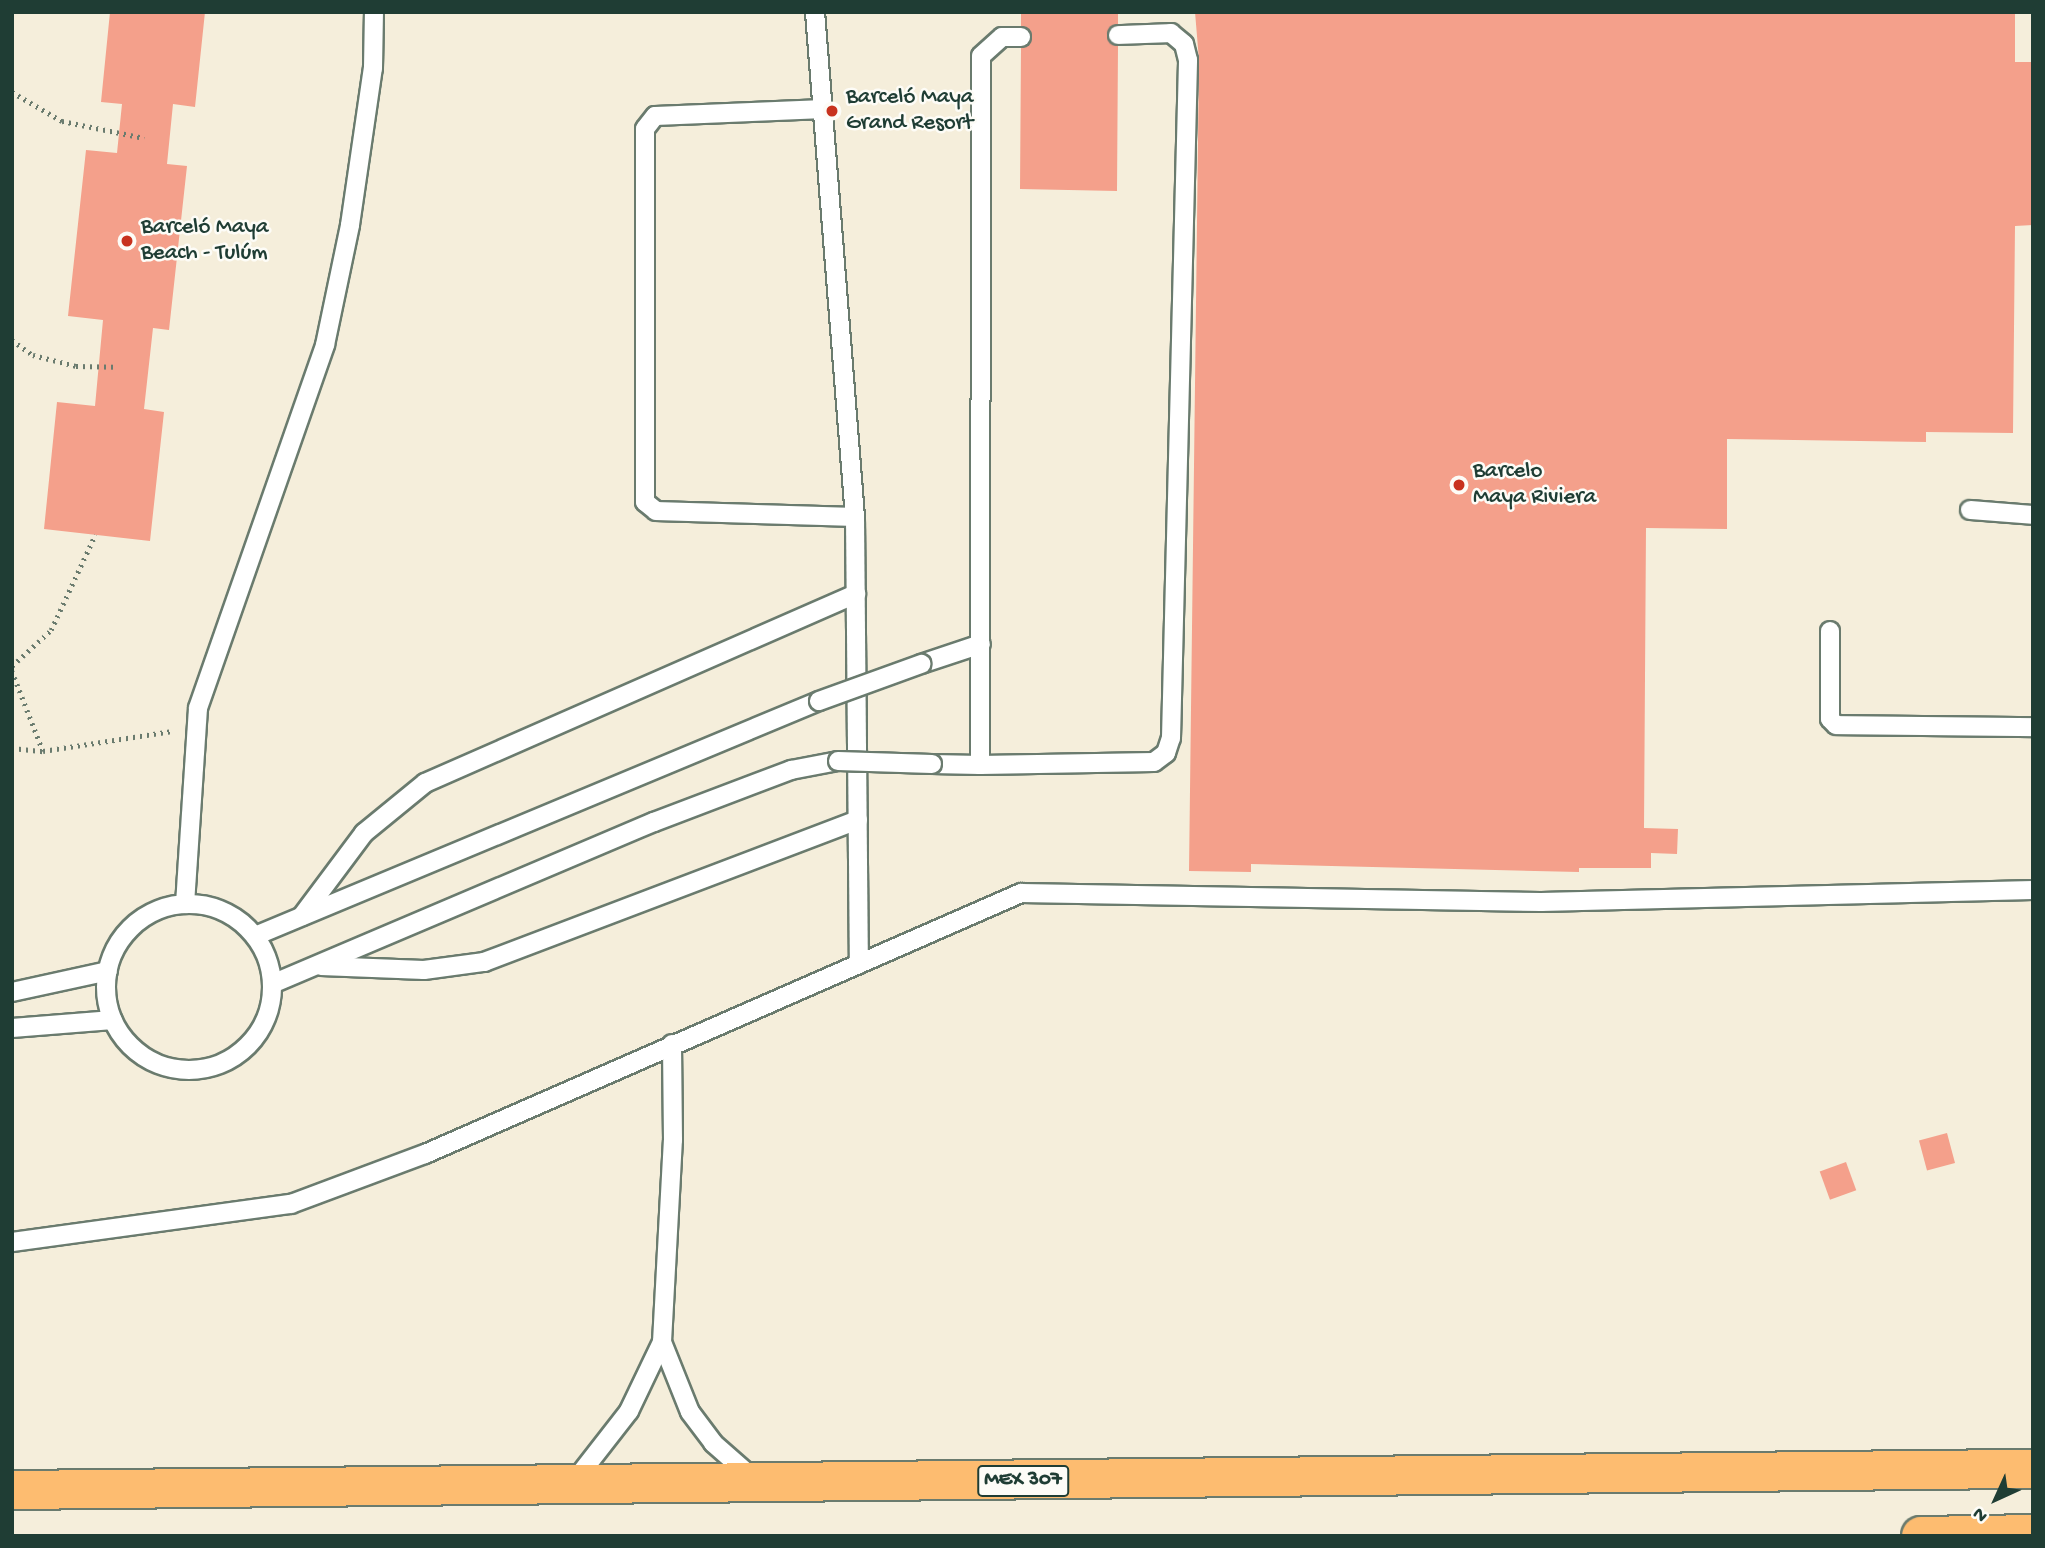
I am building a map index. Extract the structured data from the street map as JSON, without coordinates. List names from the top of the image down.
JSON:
{
  "streets": {
    "highway": ["MEX 307"]
  },
  "places": ["Barceló Maya Grand Resort", "Barceló Maya Beach - Tulúm", "Barcelo Maya Riviera"],
  "north": "bottom left"
}
